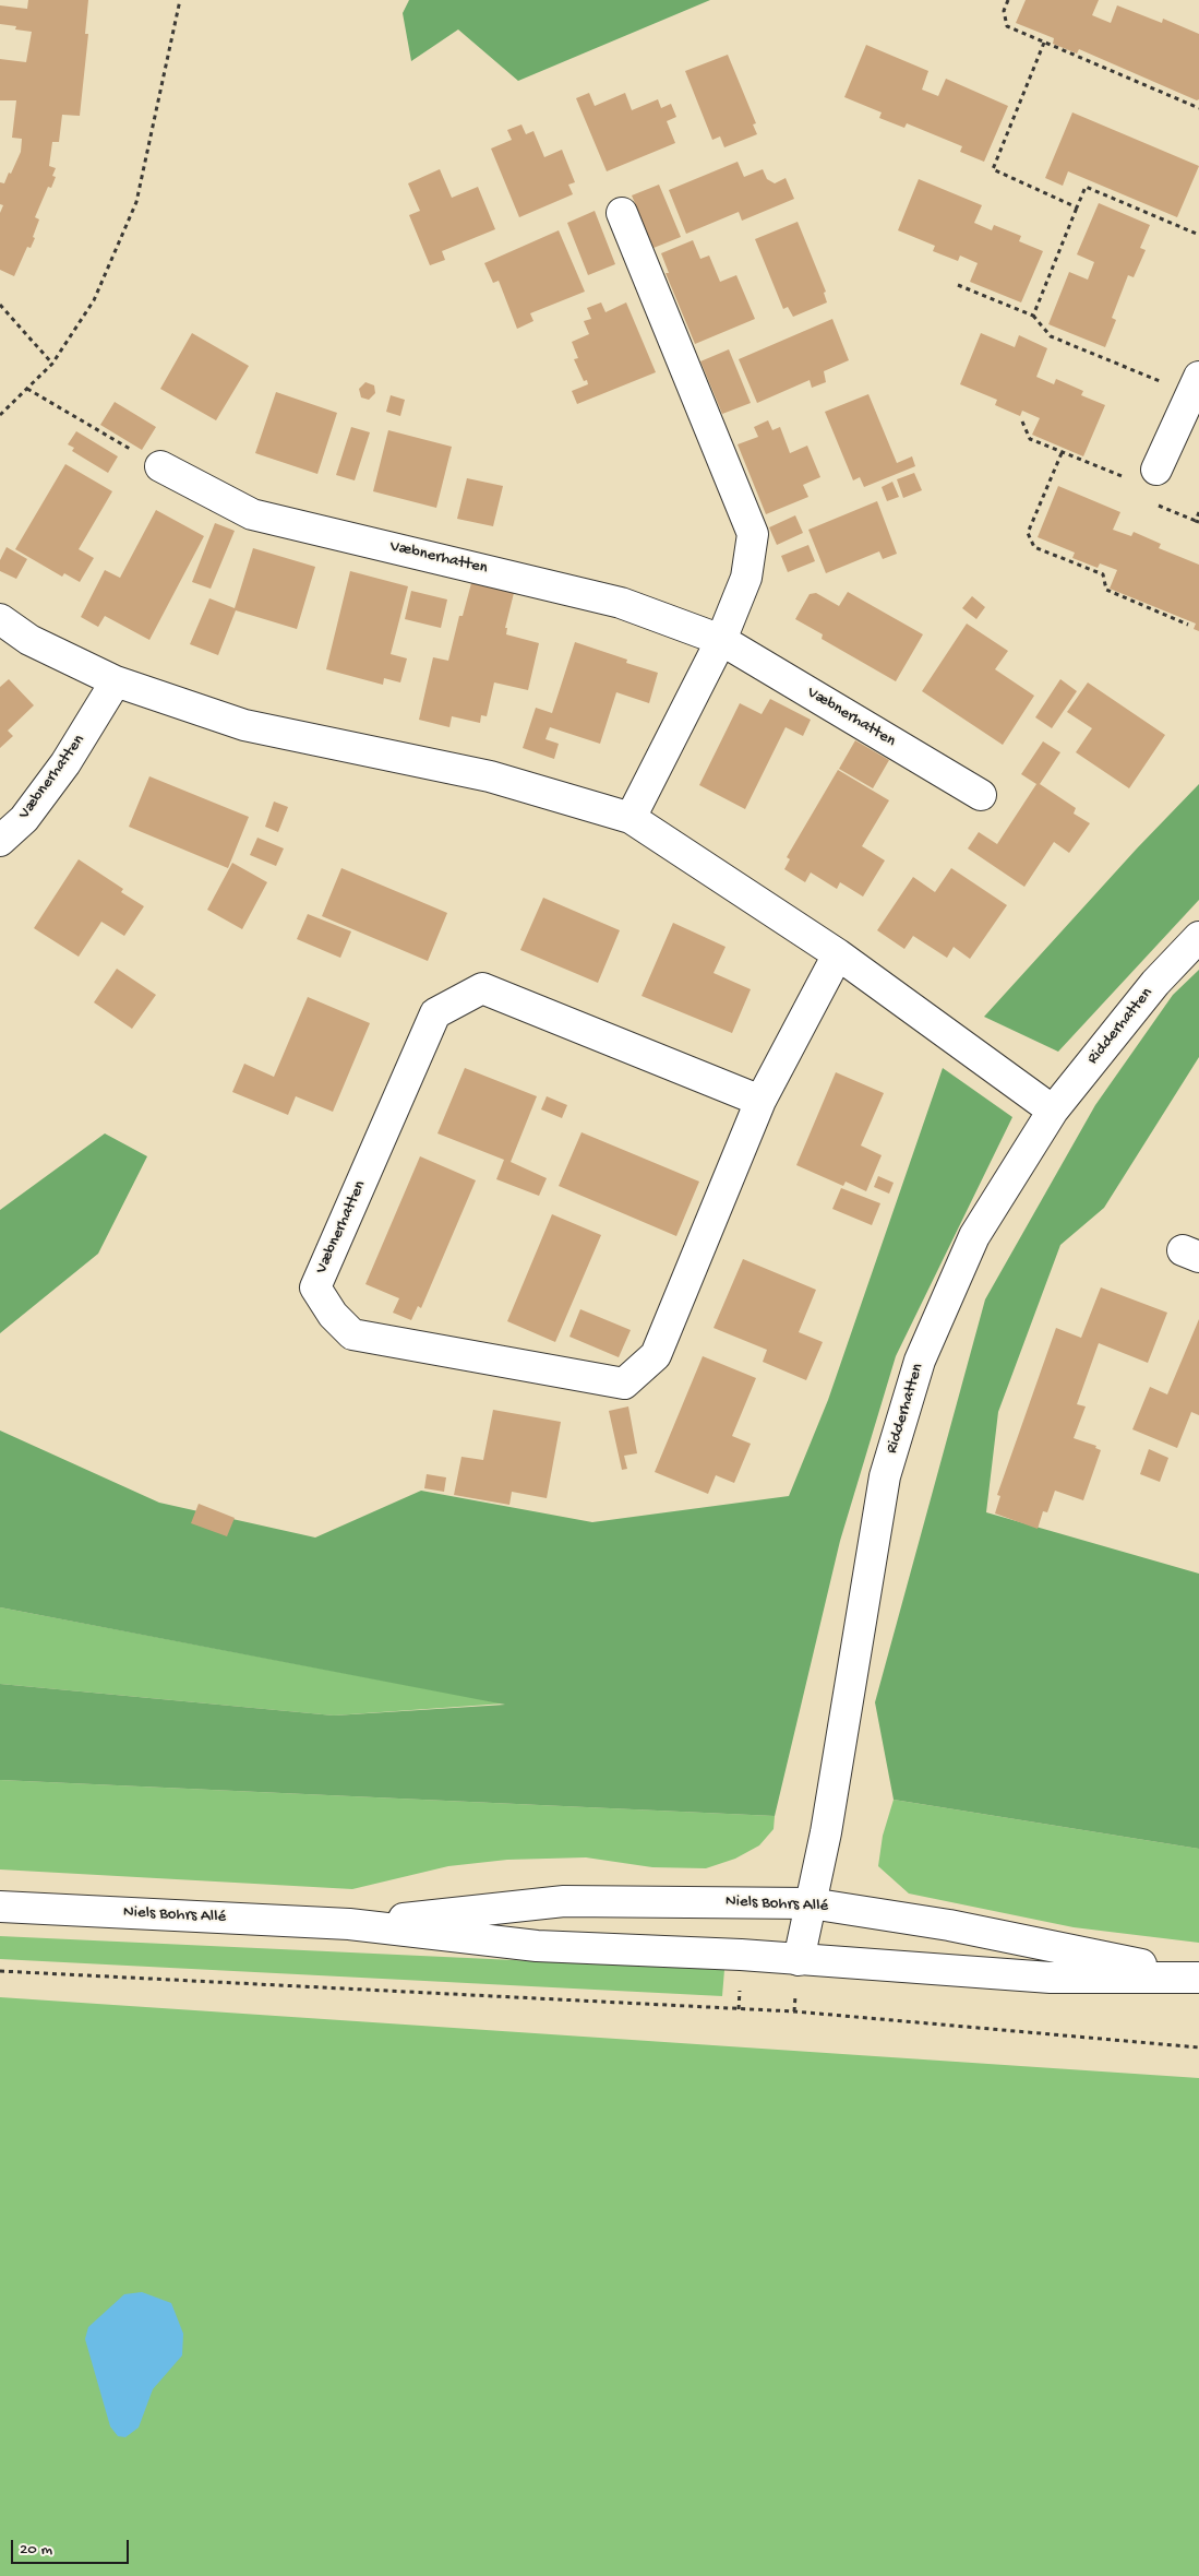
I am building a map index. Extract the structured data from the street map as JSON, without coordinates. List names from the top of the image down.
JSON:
{
  "streets": {
    "street": ["Væbnerhatten", "Ridderhatten", "Niels Bohrs Allé"]
  },
  "crossings": [
    ["Ridderhatten", "Niels Bohrs Allé"]
  ],
  "scale_bar": "20 m"
}
